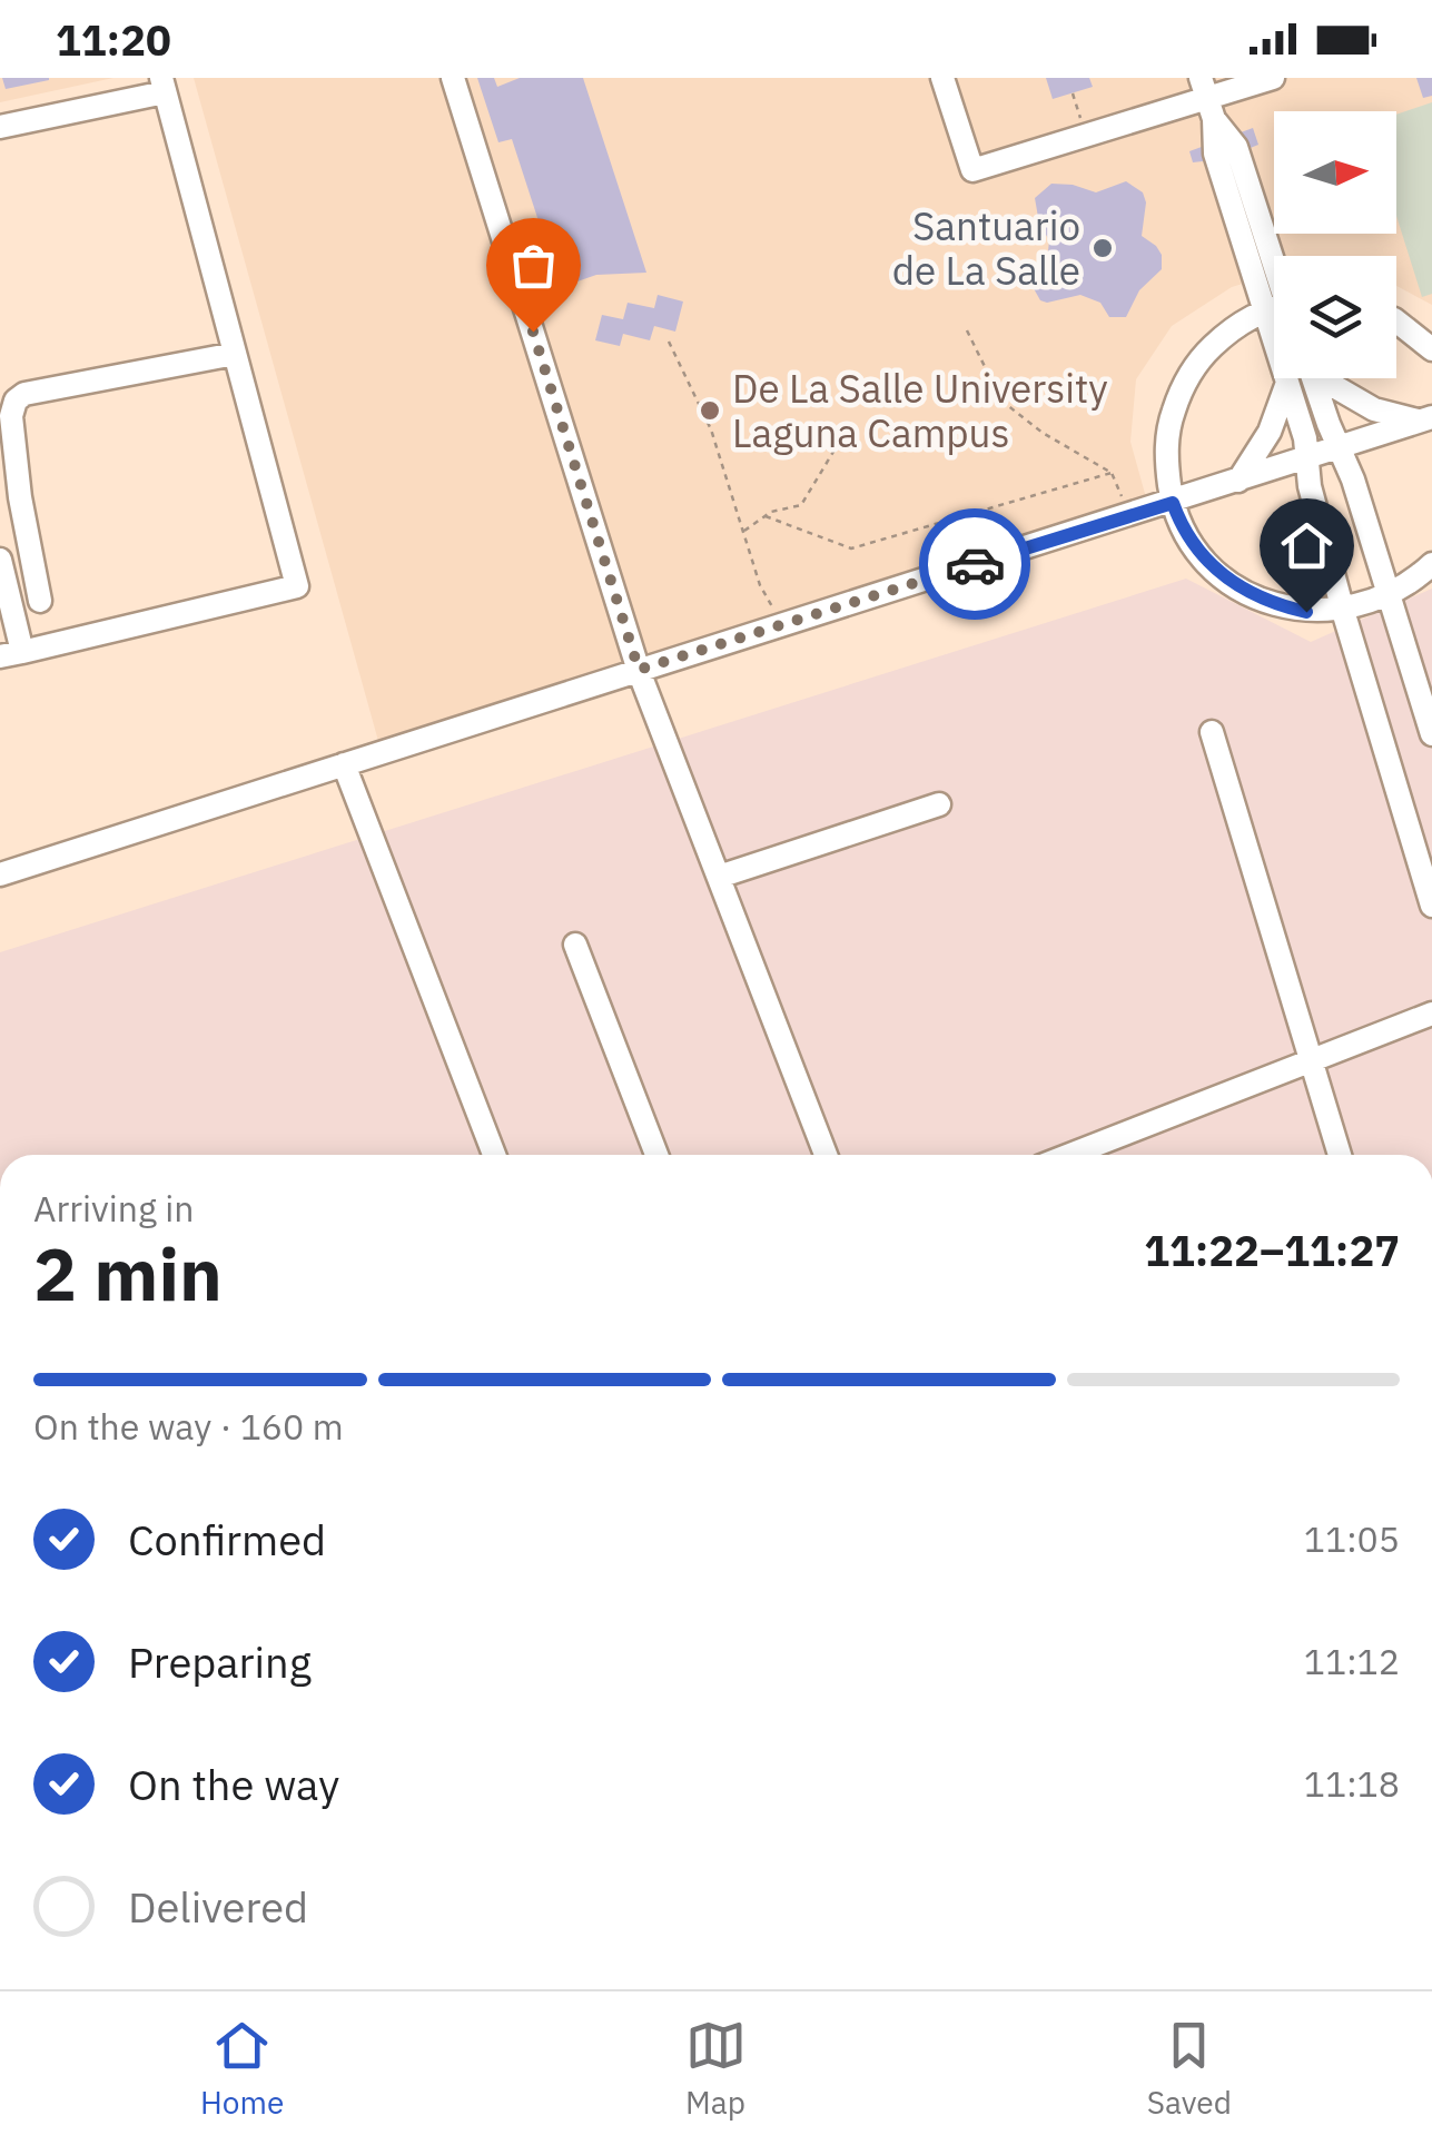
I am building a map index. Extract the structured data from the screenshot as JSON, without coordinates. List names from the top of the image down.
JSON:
{
  "places": ["Santuario de La Salle", "De La Salle University Laguna Campus"],
  "north": "right",
  "page": {
    "status": "11:20",
    "heading": ["2 min", "Arriving in", "11:22–11:27"],
    "bar": "On the way · 160 m",
    "list": [
      ["Confirmed", "11:05"],
      ["Preparing", "11:12"],
      ["On the way", "11:18"],
      "Delivered"
    ],
    "tabs": ["Home", "Map", "Saved"]
  }
}
